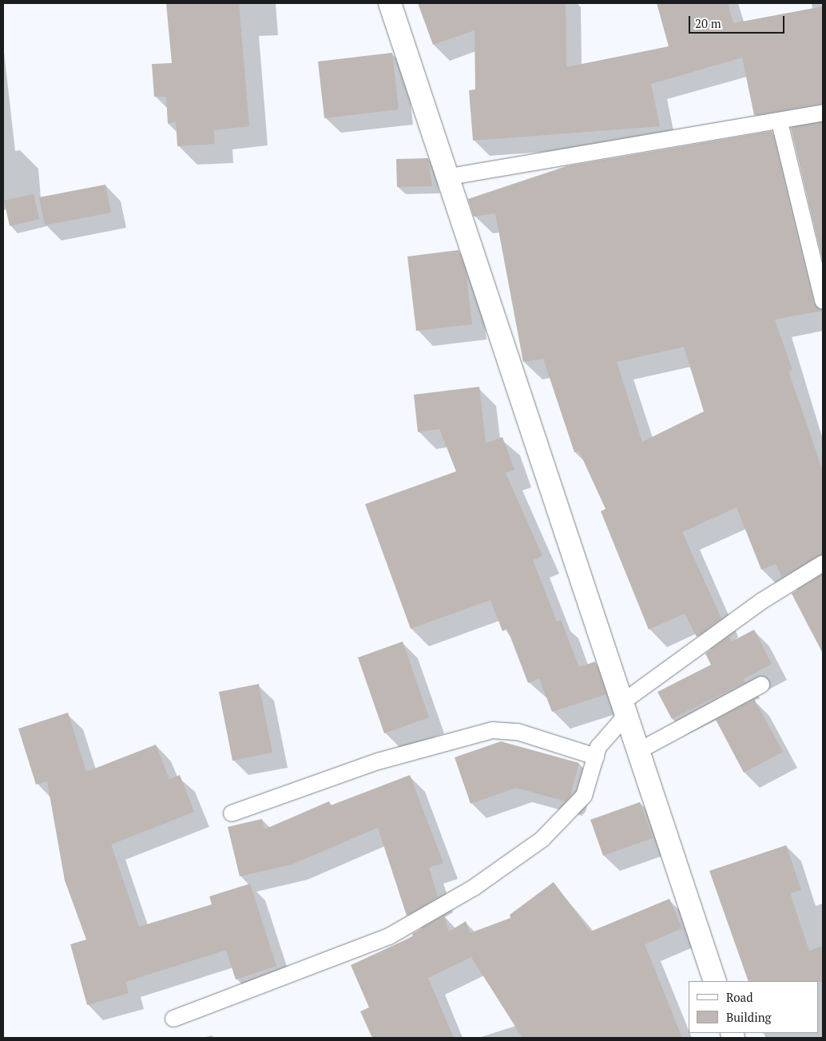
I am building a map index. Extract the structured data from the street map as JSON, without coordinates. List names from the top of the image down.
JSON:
{
  "legend": ["Road", "Building"],
  "scale_bar": "20 m"
}
